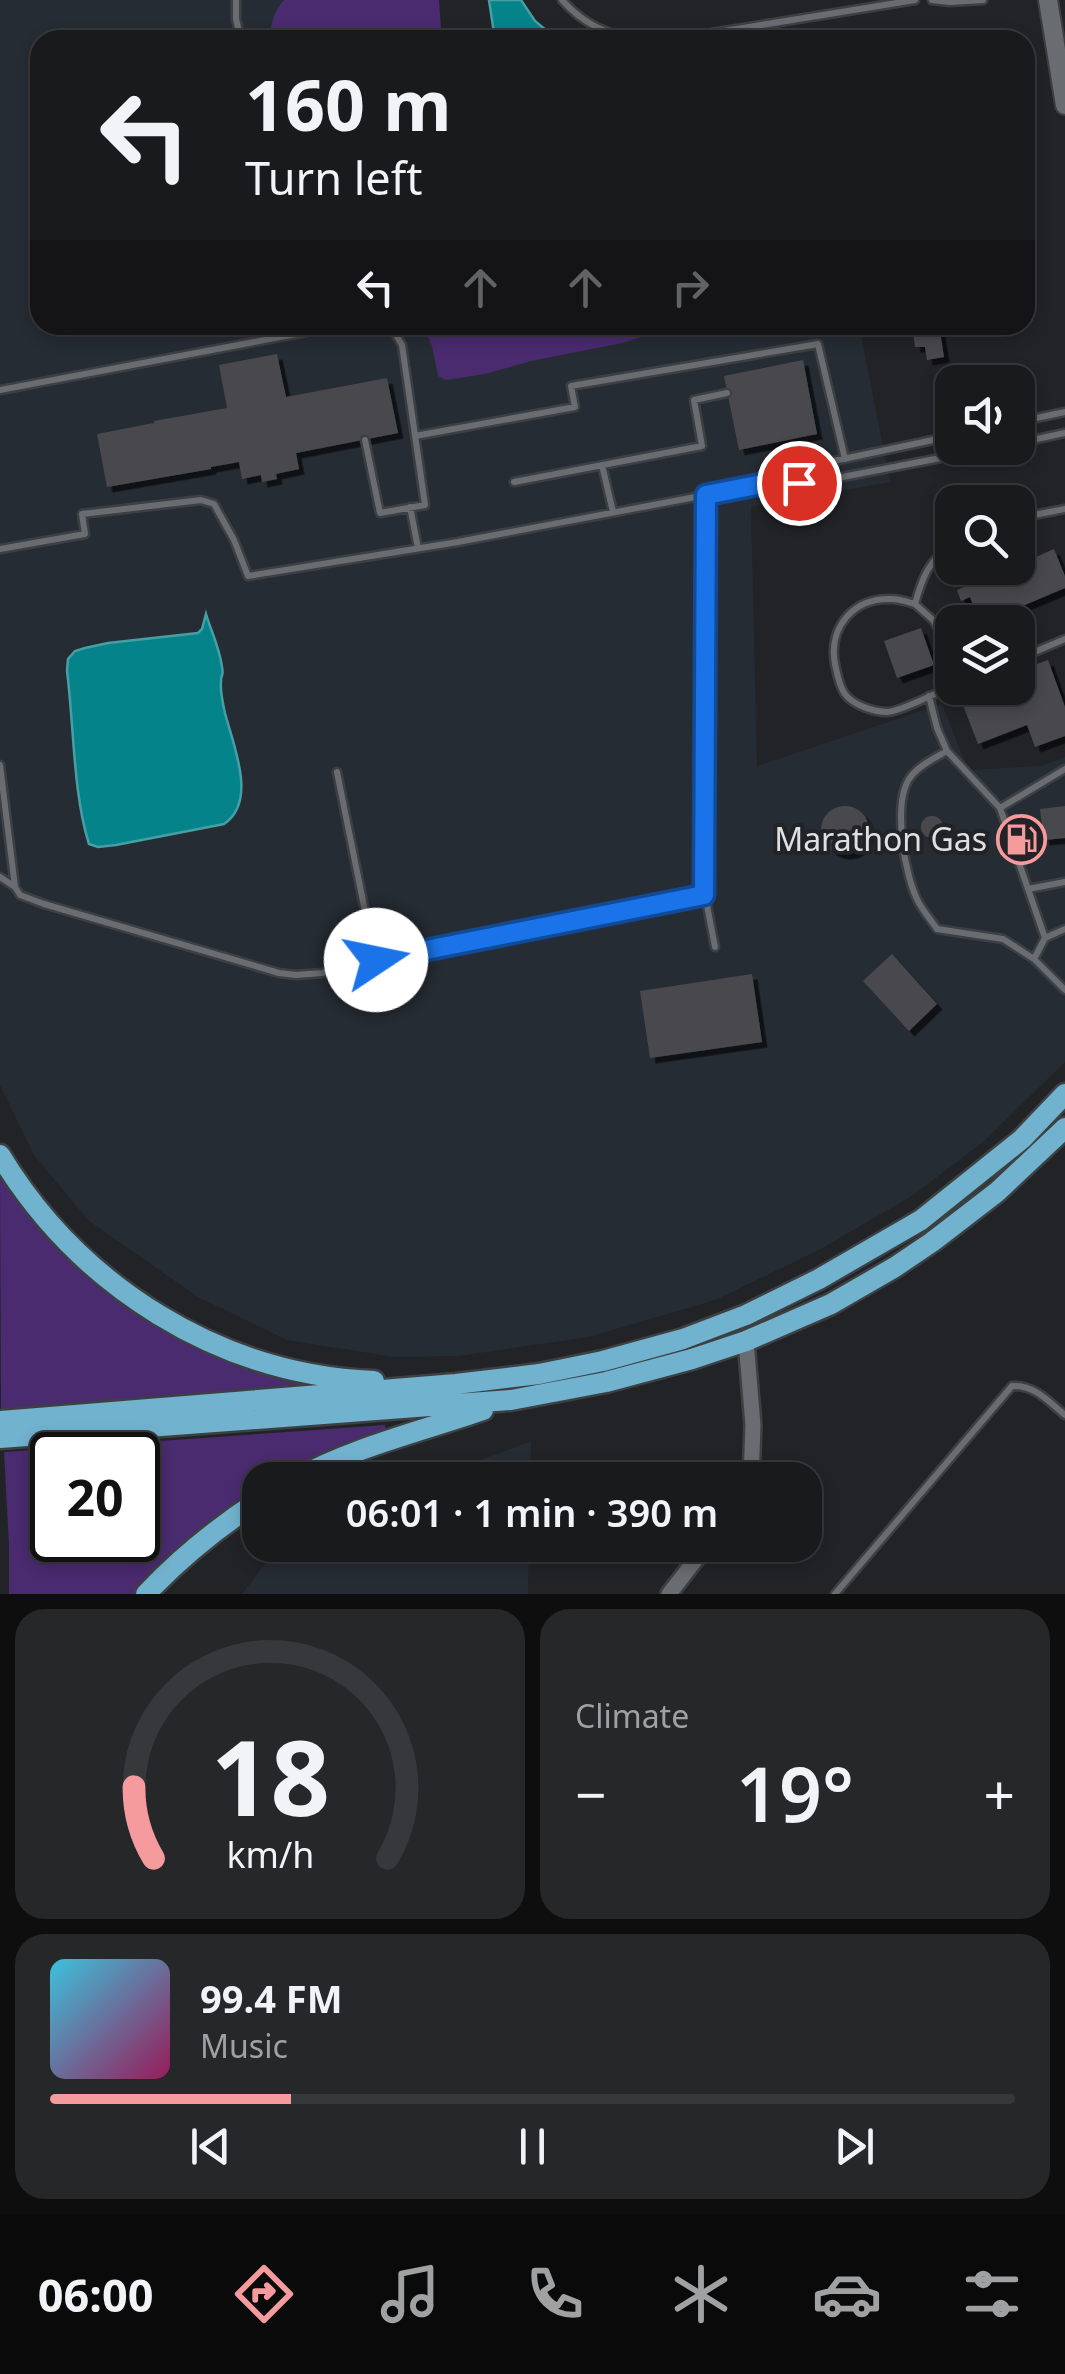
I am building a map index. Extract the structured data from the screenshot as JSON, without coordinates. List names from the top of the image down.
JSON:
{
  "places": {
    "fuel station": ["Marathon Gas"]
  },
  "page": {
    "turn": ["160 m", "Turn left"],
    "limit": "20",
    "trip": "06:01 · 1 min · 390 m",
    "tile": "Climate",
    "heat": ["−", "19°", "+"],
    "song": ["99.4 FM", "Music"],
    "tabs": "06:00",
    "gauge": ["18", "km/h"]
  }
}
